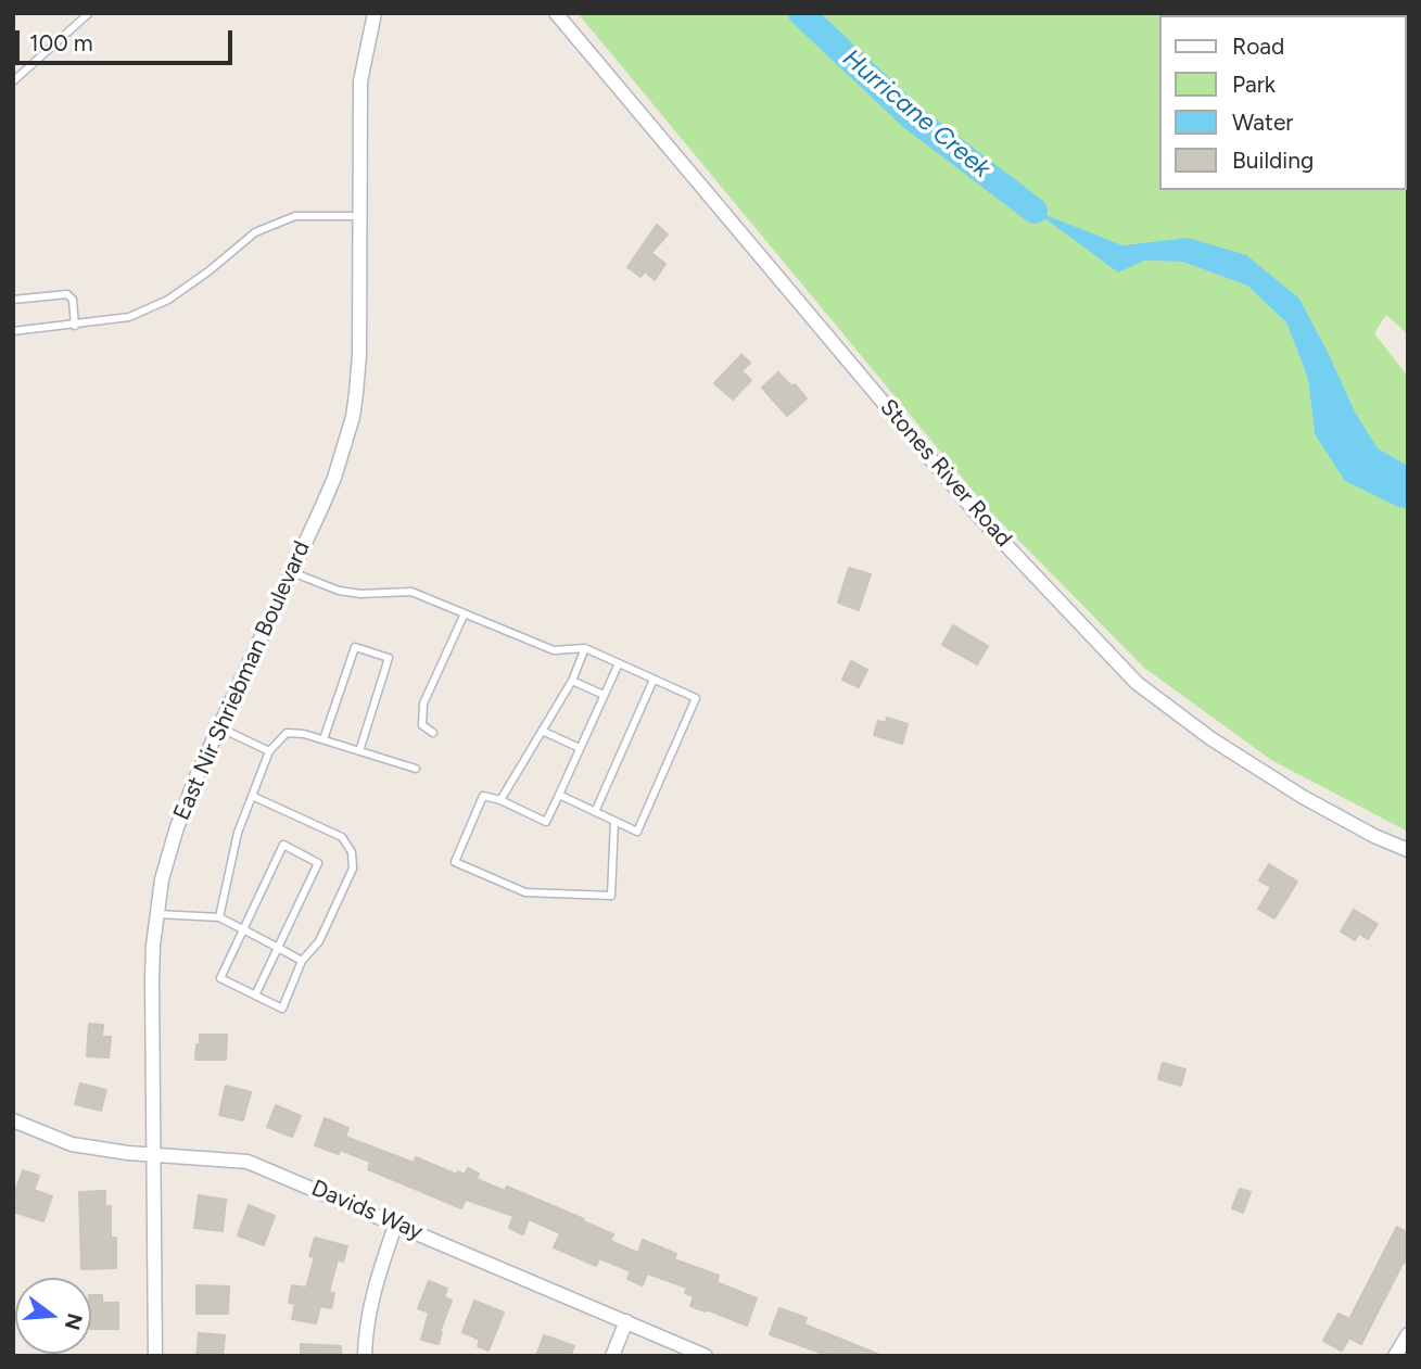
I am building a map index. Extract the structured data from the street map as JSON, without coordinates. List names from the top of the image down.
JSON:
{
  "streets": {
    "street": ["Stones River Road", "East Nir Shriebman Boulevard", "Davids Way"]
  },
  "crossings": [
    ["East Nir Shriebman Boulevard", "Davids Way"]
  ],
  "water": ["Hurricane Creek"],
  "legend": [
    "Road",
    "Park",
    "Water",
    "Building"
  ],
  "scale_bar": "100 m",
  "north": "right"
}
